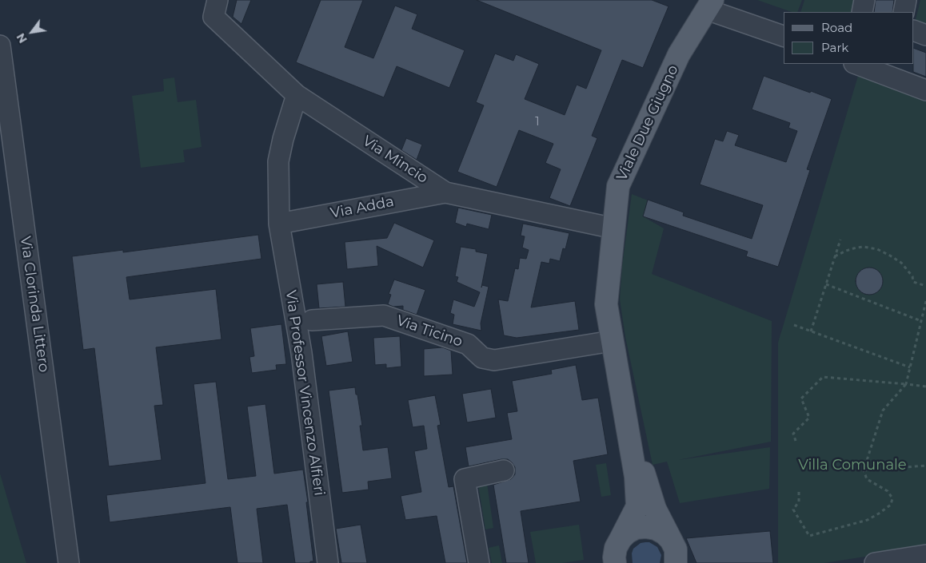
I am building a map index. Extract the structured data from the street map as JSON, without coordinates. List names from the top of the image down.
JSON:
{
  "streets": {
    "main road": ["Viale Due Giugno"],
    "street": [
      "Via Mincio",
      "Via Adda",
      "Via Clorinda Littero",
      "Via Ticino",
      "Via Professor Vincenzo Alfieri"
    ]
  },
  "crossings": [
    ["Viale Due Giugno", "Via Mincio"],
    ["Viale Due Giugno", "Via Ticino"],
    ["Via Mincio", "Via Adda"],
    ["Via Mincio", "Via Professor Vincenzo Alfieri"],
    ["Via Adda", "Via Professor Vincenzo Alfieri"]
  ],
  "parks": ["Villa Comunale"],
  "house_numbers": ["1"],
  "legend": ["Road", "Park"],
  "north": "bottom left"
}
